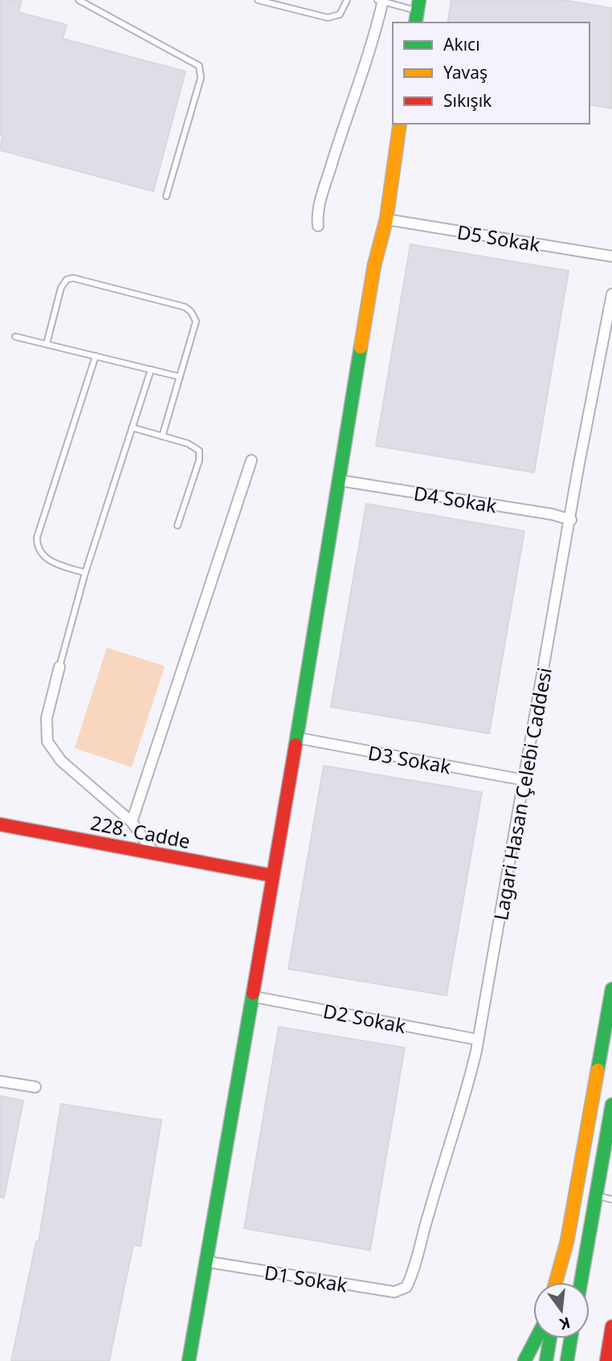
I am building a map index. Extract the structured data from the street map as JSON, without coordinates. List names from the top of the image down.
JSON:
{
  "streets": {
    "main road": ["228. Cadde"],
    "street": [
      "D5 Sokak",
      "D4 Sokak",
      "D3 Sokak",
      "Lagari Hasan Çelebi Caddesi",
      "D2 Sokak",
      "D1 Sokak"
    ]
  },
  "crossings": [
    ["D4 Sokak", "Lagari Hasan Çelebi Caddesi"],
    ["D3 Sokak", "Lagari Hasan Çelebi Caddesi"],
    ["Lagari Hasan Çelebi Caddesi", "D2 Sokak"],
    ["Lagari Hasan Çelebi Caddesi", "D1 Sokak"]
  ],
  "legend": ["Akıcı", "Yavaş", "Sıkışık"],
  "north": "bottom"
}
